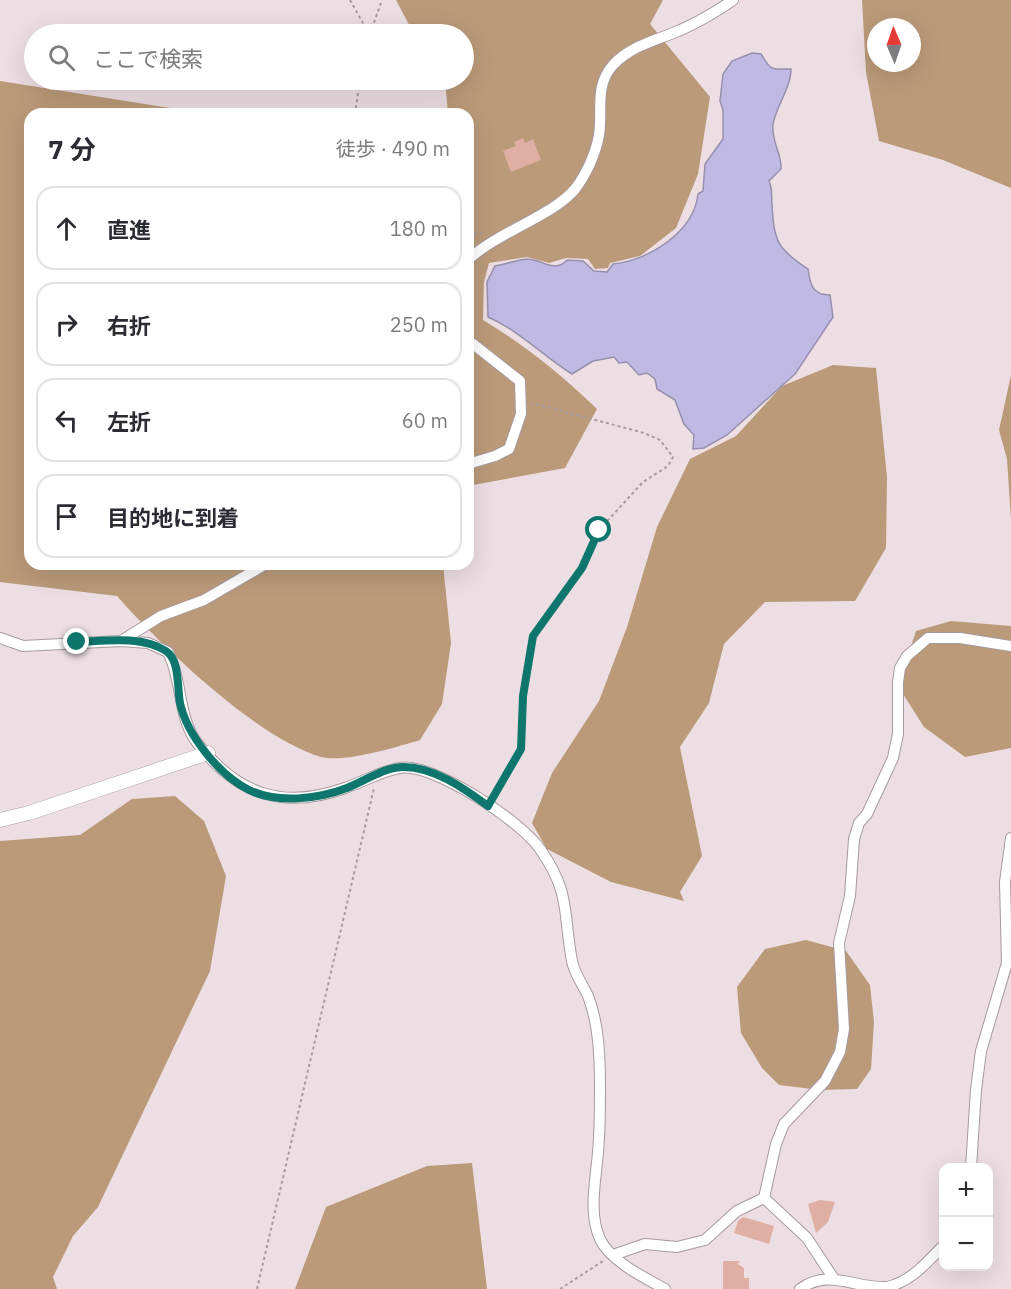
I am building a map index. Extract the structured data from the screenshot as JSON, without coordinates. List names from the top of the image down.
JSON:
{
  "north": "top",
  "page": {
    "search": "ここで検索",
    "heading": ["7 分", "徒歩 · 490 m"],
    "list": [
      ["直進", "180 m"],
      ["右折", "250 m"],
      ["左折", "60 m"],
      "目的地に到着"
    ],
    "map_buttons": ["+", "−"]
  }
}
